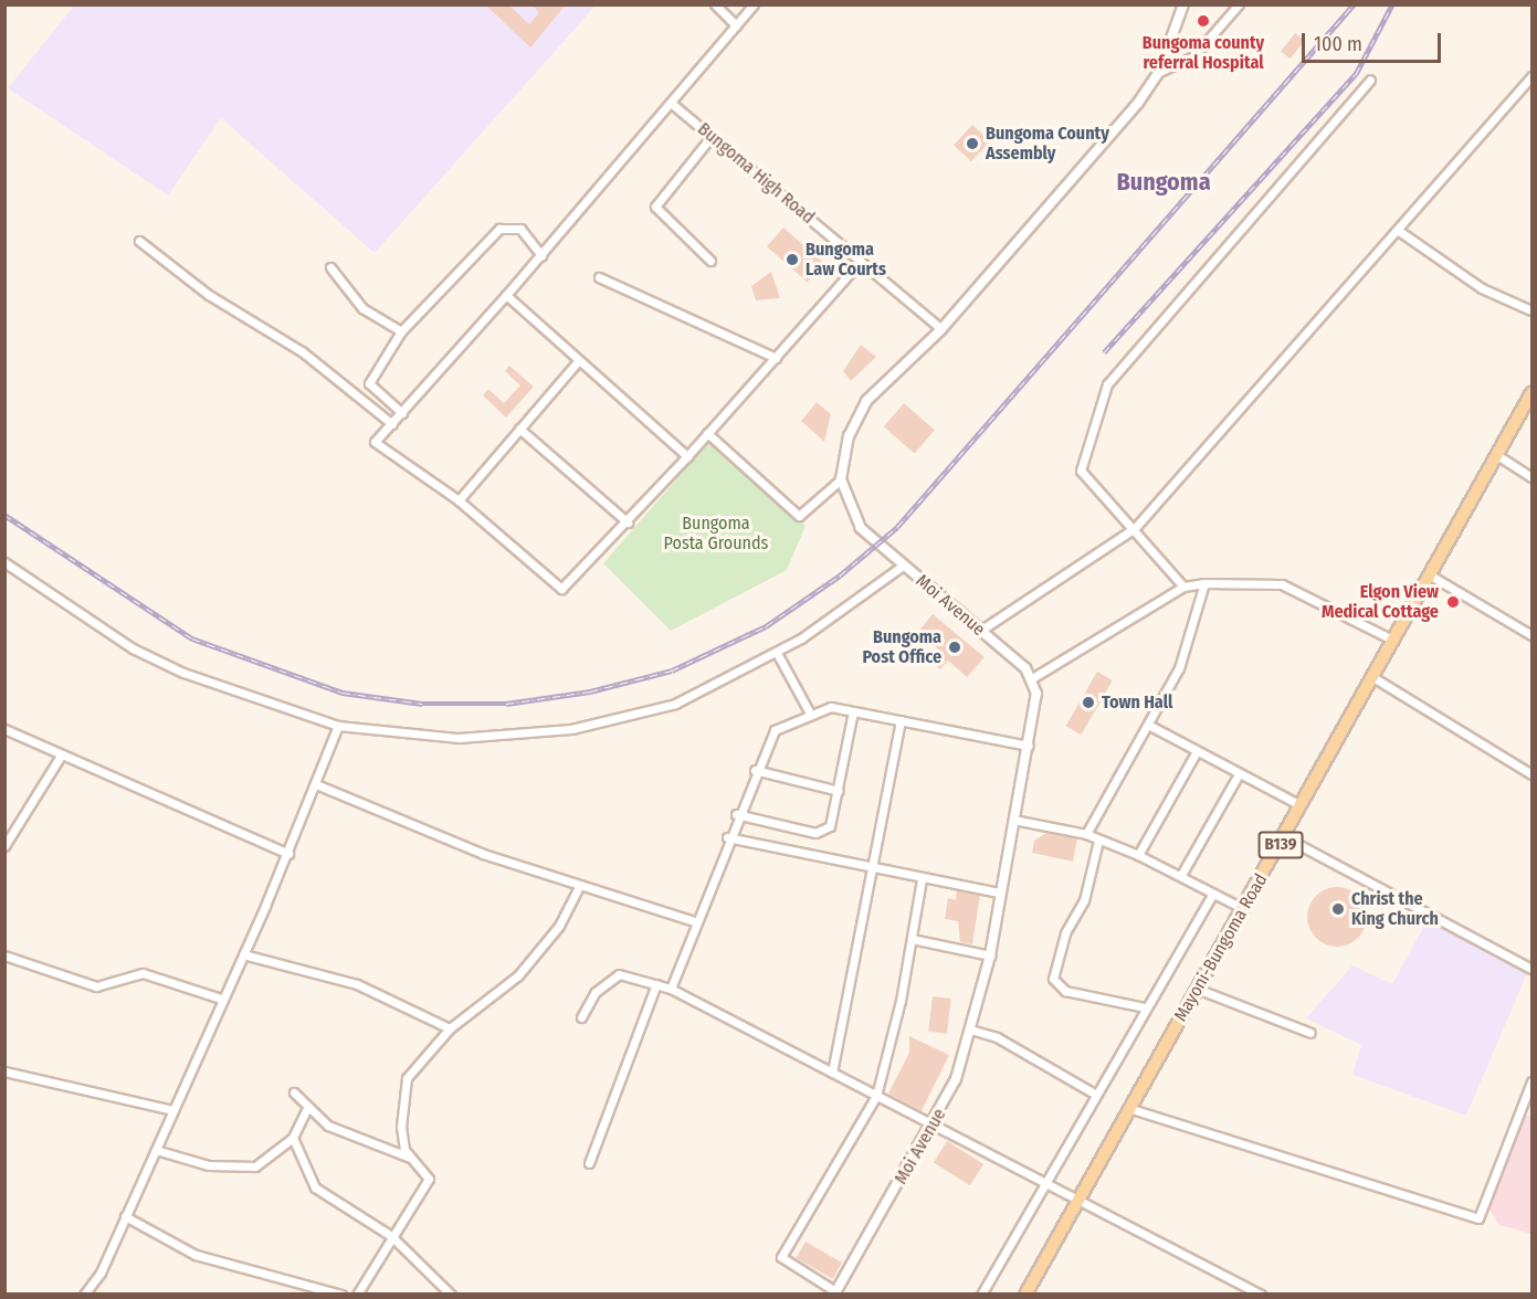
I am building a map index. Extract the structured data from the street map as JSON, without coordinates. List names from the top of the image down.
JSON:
{
  "streets": {
    "main road": ["B139", "Mayoni-Bungoma Road"],
    "street": ["Bungoma High Road", "Moi Avenue"]
  },
  "districts": ["Bungoma"],
  "parks": ["Bungoma Posta Grounds"],
  "places": [
    "Bungoma county referral Hospital",
    "Bungoma County Assembly",
    "Bungoma Law Courts",
    "Elgon View Medical Cottage",
    "Bungoma Post Office",
    "Town Hall",
    "Christ the King Church"
  ],
  "scale_bar": "100 m"
}
